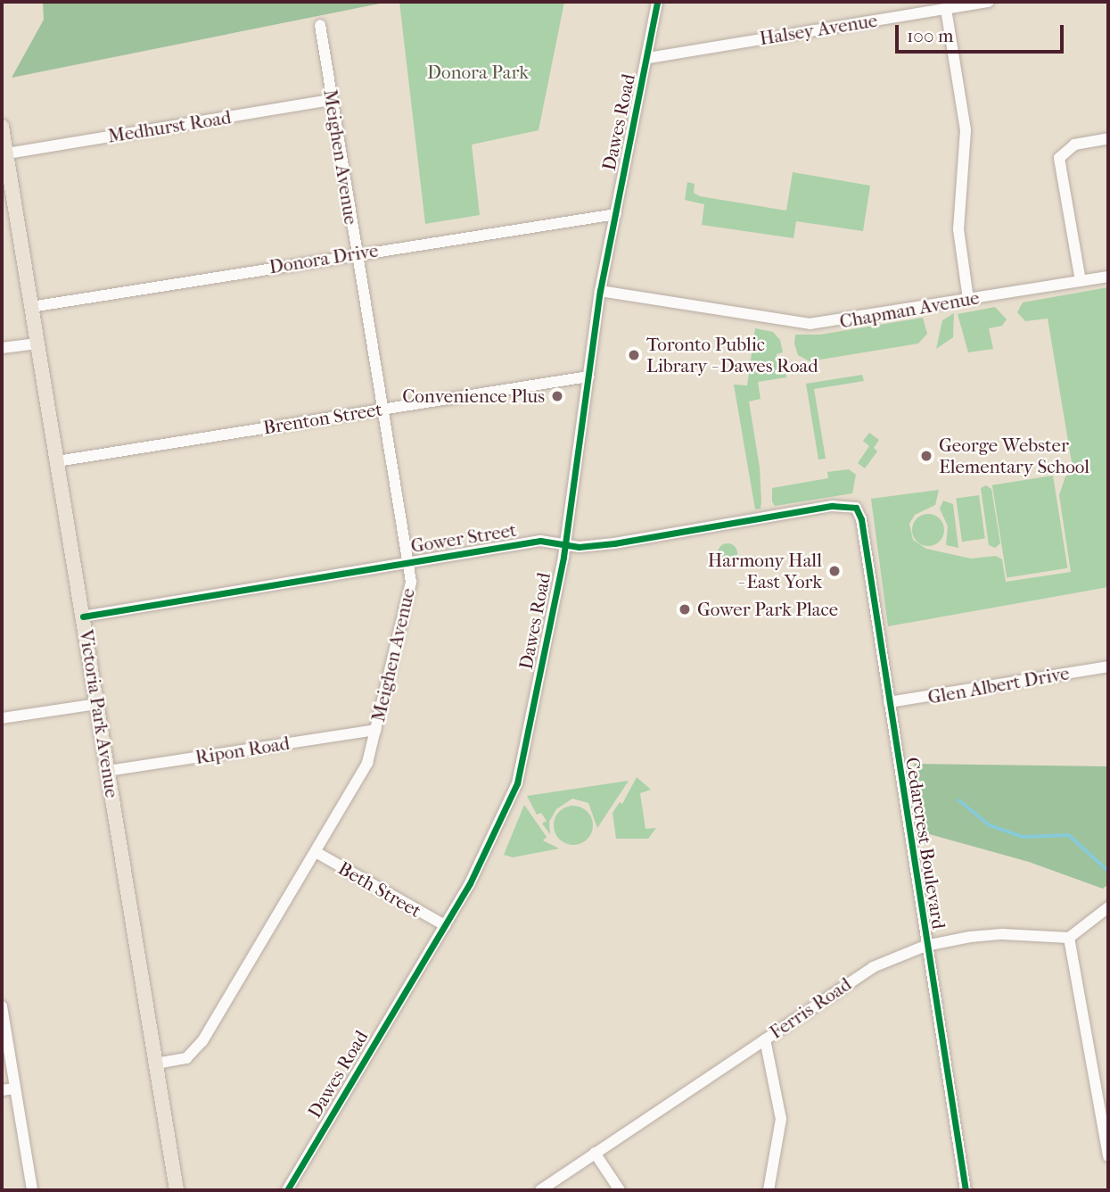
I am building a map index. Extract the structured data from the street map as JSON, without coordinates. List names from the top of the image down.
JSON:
{
  "streets": {
    "main road": ["Victoria Park Avenue"],
    "street": [
      "Halsey Avenue",
      "Dawes Road",
      "Medhurst Road",
      "Meighen Avenue",
      "Donora Drive",
      "Chapman Avenue",
      "Brenton Street",
      "Gower Street",
      "Glen Albert Drive",
      "Ripon Road",
      "Cedarcrest Boulevard",
      "Beth Street",
      "Ferris Road"
    ]
  },
  "crossings": [
    ["Halsey Avenue", "Dawes Road"],
    ["Dawes Road", "Donora Drive"],
    ["Dawes Road", "Chapman Avenue"],
    ["Dawes Road", "Brenton Street"],
    ["Dawes Road", "Gower Street"],
    ["Dawes Road", "Beth Street"],
    ["Medhurst Road", "Meighen Avenue"],
    ["Medhurst Road", "Victoria Park Avenue"],
    ["Meighen Avenue", "Donora Drive"],
    ["Meighen Avenue", "Brenton Street"],
    ["Meighen Avenue", "Gower Street"],
    ["Meighen Avenue", "Victoria Park Avenue"],
    ["Meighen Avenue", "Ripon Road"],
    ["Meighen Avenue", "Beth Street"],
    ["Donora Drive", "Victoria Park Avenue"],
    ["Brenton Street", "Victoria Park Avenue"],
    ["Gower Street", "Victoria Park Avenue"],
    ["Gower Street", "Cedarcrest Boulevard"],
    ["Glen Albert Drive", "Cedarcrest Boulevard"],
    ["Victoria Park Avenue", "Ripon Road"],
    ["Cedarcrest Boulevard", "Ferris Road"]
  ],
  "parks": ["Donora Park"],
  "places": [
    "Toronto Public Library - Dawes Road",
    "Convenience Plus",
    "George Webster Elementary School",
    "Harmony Hall - East York",
    "Gower Park Place"
  ],
  "scale_bar": "100 m"
}
